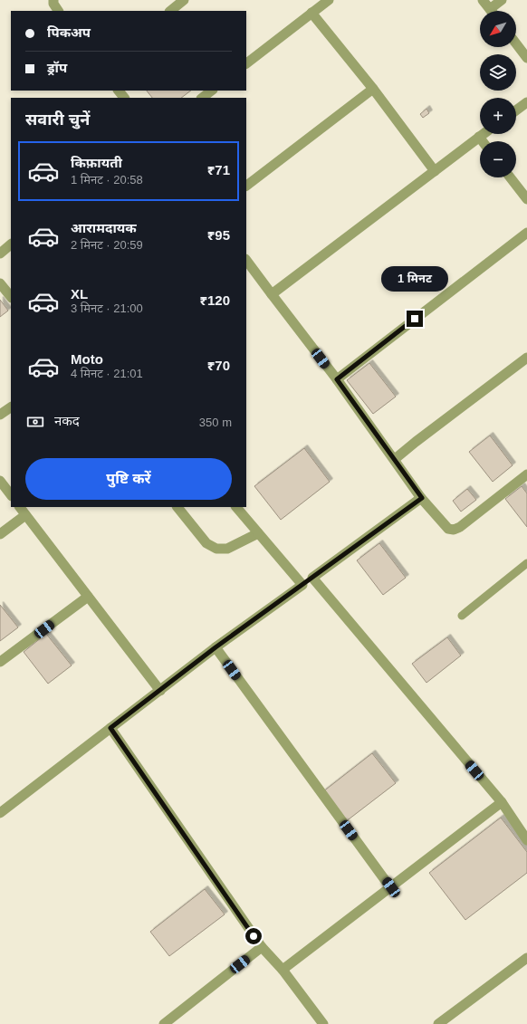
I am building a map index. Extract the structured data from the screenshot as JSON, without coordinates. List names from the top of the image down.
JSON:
{
  "north": "bottom left",
  "page": {
    "map_buttons": ["+", "−"],
    "banner": ["पिकअप", "ड्रॉप"],
    "heading": "सवारी चुनें",
    "list": [
      {
        "name": "किफ़ायती",
        "note": "1 मिनट · 20:58",
        "value": "₹71"
      },
      {
        "name": "आरामदायक",
        "note": "2 मिनट · 20:59",
        "value": "₹95"
      },
      {
        "name": "XL",
        "note": "3 मिनट · 21:00",
        "value": "₹120"
      },
      {
        "name": "Moto",
        "note": "4 मिनट · 21:01",
        "value": "₹70"
      }
    ],
    "bubble": "1 मिनट",
    "pay": ["नकद", "350 m"],
    "buttons": "पुष्टि करें"
  }
}
